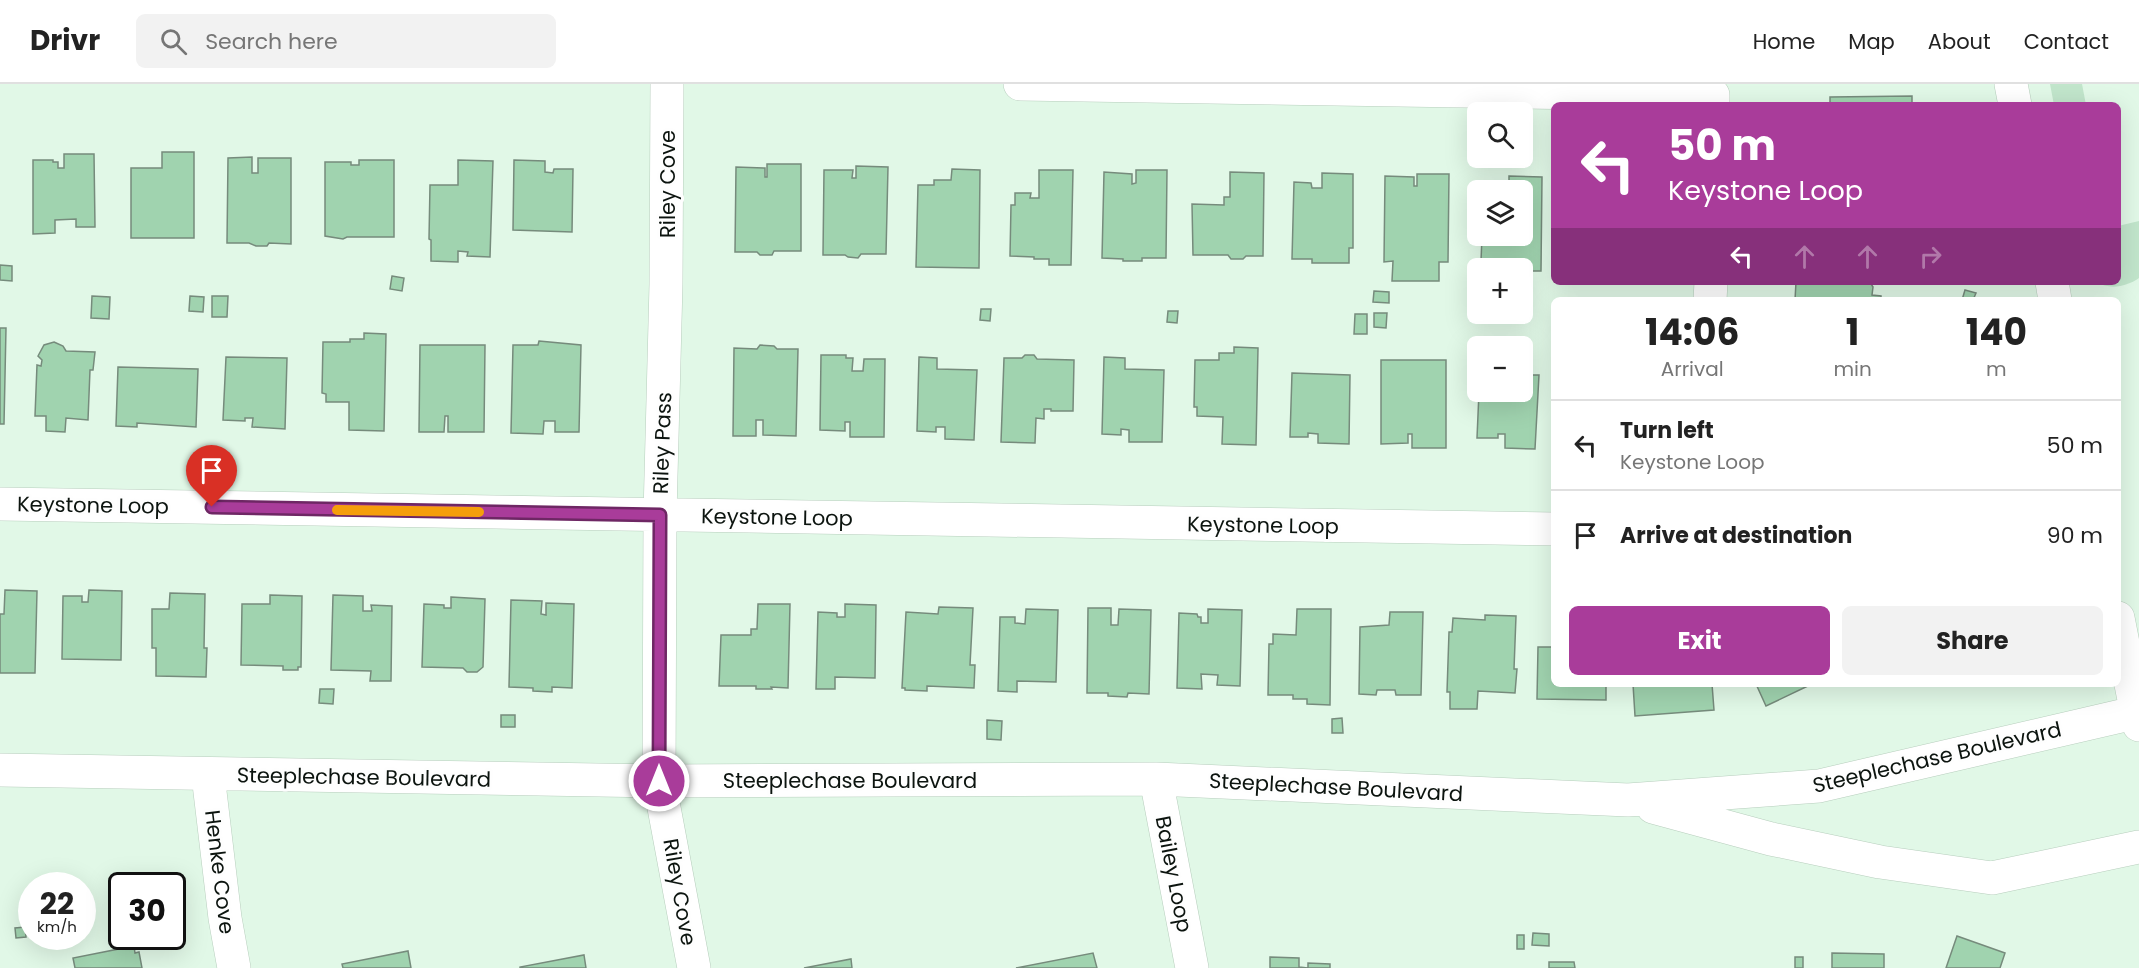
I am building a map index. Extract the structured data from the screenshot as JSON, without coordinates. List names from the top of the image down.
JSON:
{
  "streets": {
    "street": [
      "Riley Cove",
      "Riley Pass",
      "Keystone Loop",
      "Steeplechase Boulevard",
      "Henke Cove",
      "Bailey Loop"
    ]
  },
  "crossings": [
    ["Riley Cove", "Riley Pass"],
    ["Riley Cove", "Steeplechase Boulevard"],
    ["Riley Pass", "Keystone Loop"],
    ["Riley Pass", "Steeplechase Boulevard"],
    ["Steeplechase Boulevard", "Henke Cove"],
    ["Steeplechase Boulevard", "Bailey Loop"]
  ],
  "page": {
    "header": "Drivr",
    "search": "Search here",
    "nav": [
      "Home",
      "Map",
      "About",
      "Contact"
    ],
    "map_buttons": ["+", "−"],
    "turn": ["50 m", "Keystone Loop"],
    "eta": [
      "14:06",
      "Arrival",
      "1",
      "min",
      "140",
      "m"
    ],
    "list": [
      {
        "name": "Turn left",
        "note": "Keystone Loop",
        "value": "50 m"
      },
      {
        "name": "Arrive at destination",
        "value": "90 m"
      }
    ],
    "buttons": ["Exit", "Share"],
    "speed": "22 km/h",
    "limit": "30"
  }
}
